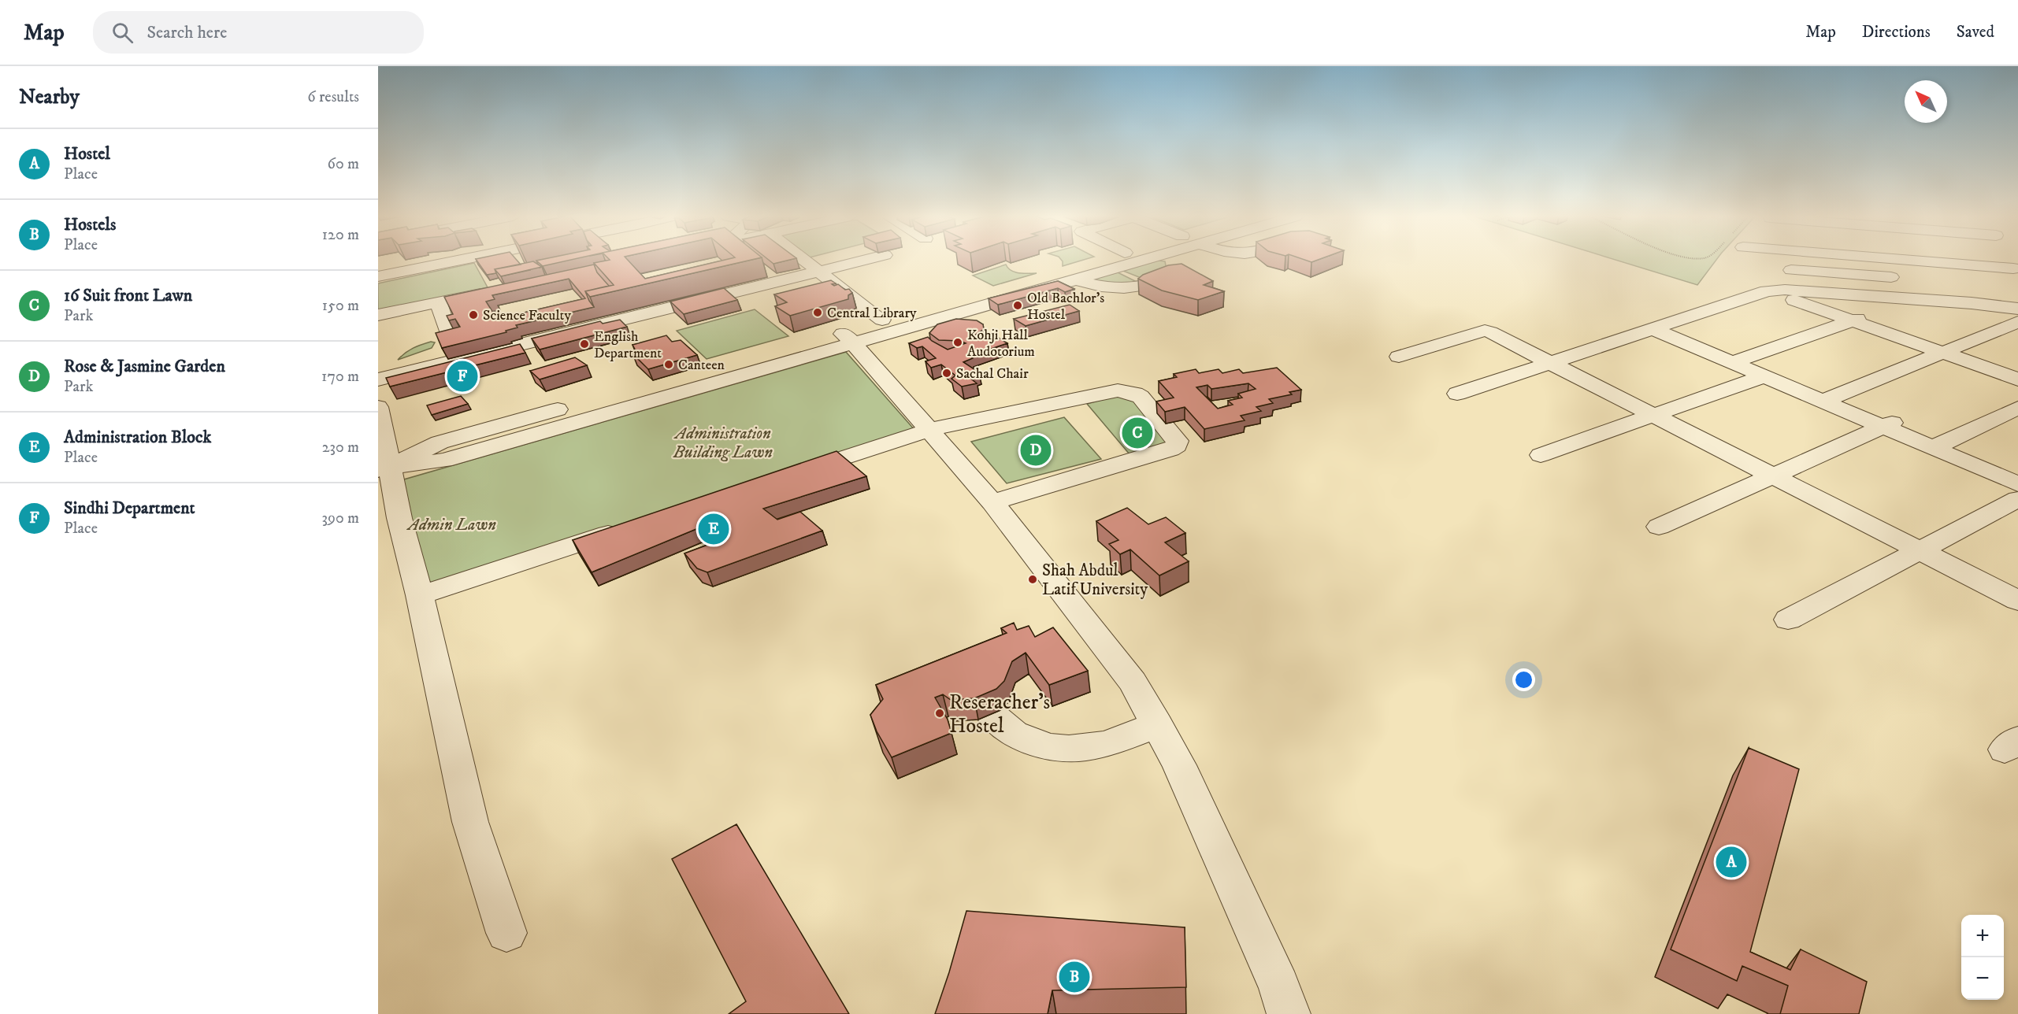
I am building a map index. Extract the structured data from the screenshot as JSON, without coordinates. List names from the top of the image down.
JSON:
{
  "parks": ["Administration Building Lawn", "Admin Lawn"],
  "places": [
    "Old Bachlor's Hostel",
    "Central Library",
    "Science Faculty",
    "Kohji Hall Audotorium",
    "English Department",
    "Canteen",
    "Sachal Chair",
    "Shah Abdul Latif University",
    "Reseracher's Hostel"
  ],
  "north": "top left",
  "page": {
    "header": "Map",
    "search": "Search here",
    "nav": ["Map", "Directions", "Saved"],
    "heading": ["Nearby", "6 results"],
    "list": [
      {
        "mark": "A",
        "name": "Hostel",
        "note": "Place",
        "value": "60 m"
      },
      {
        "mark": "B",
        "name": "Hostels",
        "note": "Place",
        "value": "120 m"
      },
      {
        "mark": "C",
        "name": "16 Suit front Lawn",
        "note": "Park",
        "value": "150 m"
      },
      {
        "mark": "D",
        "name": "Rose & Jasmine Garden",
        "note": "Park",
        "value": "170 m"
      },
      {
        "mark": "E",
        "name": "Administration Block",
        "note": "Place",
        "value": "230 m"
      },
      {
        "mark": "F",
        "name": "Sindhi Department",
        "note": "Place",
        "value": "390 m"
      }
    ],
    "pins": [
      "F",
      "C",
      "D",
      "E",
      "A",
      "B"
    ],
    "map_buttons": ["+", "−"]
  }
}
